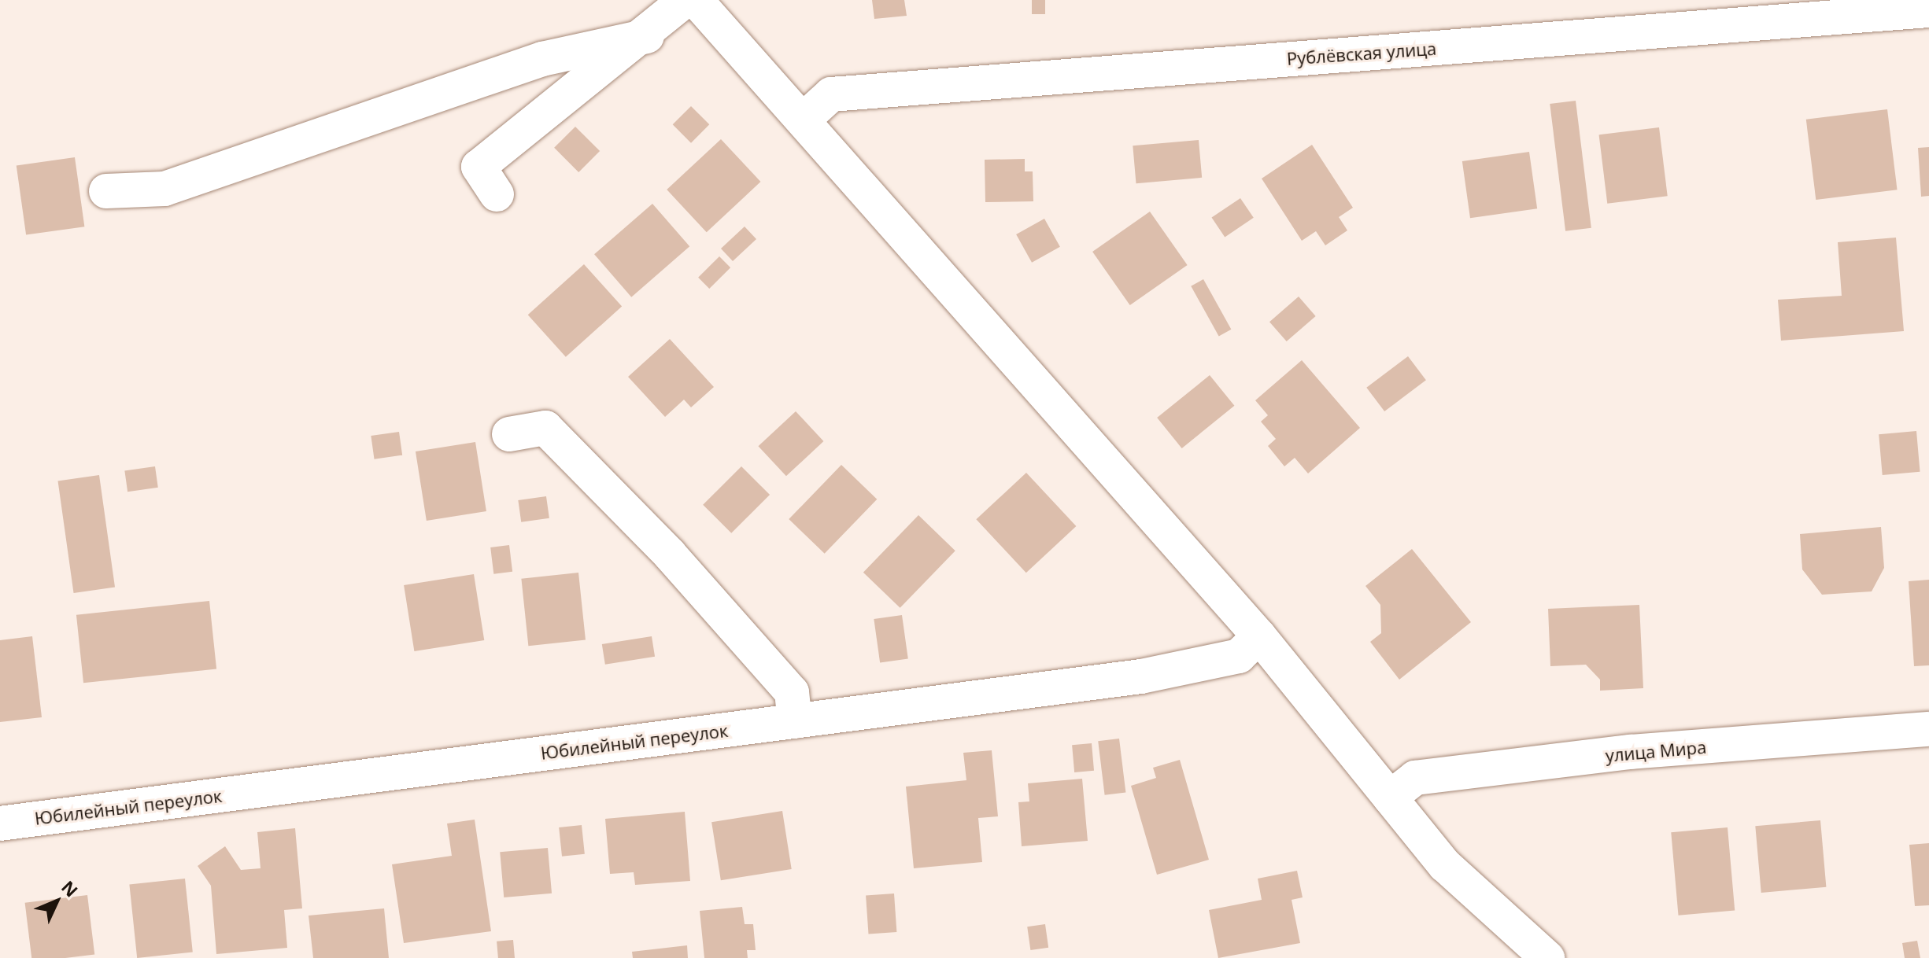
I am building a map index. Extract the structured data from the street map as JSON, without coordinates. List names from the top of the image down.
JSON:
{
  "streets": {
    "street": ["Рублёвская улица", "Юбилейный переулок", "улица Мира"]
  },
  "north": "top right"
}
